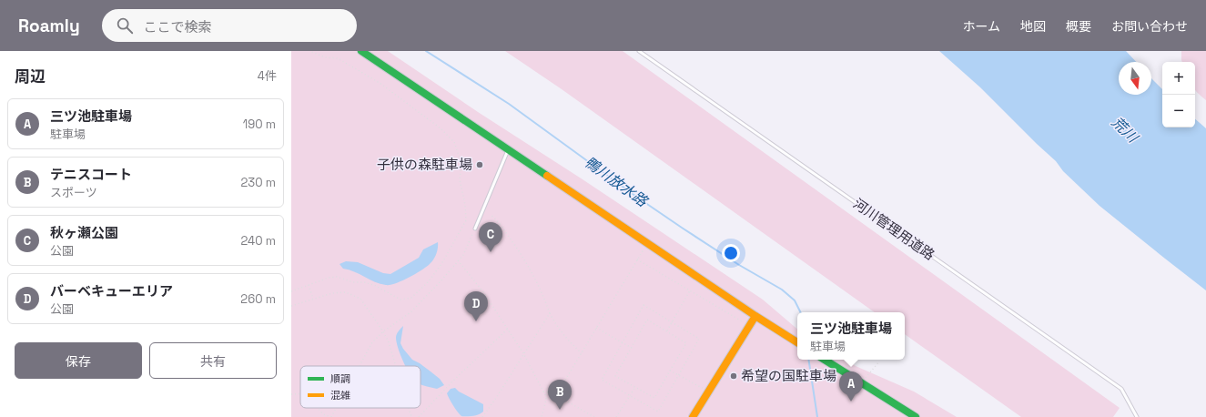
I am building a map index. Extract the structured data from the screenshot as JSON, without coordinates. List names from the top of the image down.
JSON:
{
  "streets": {
    "lane": ["河川管理用道路"]
  },
  "water": ["荒川", "鴨川放水路"],
  "places": ["子供の森駐車場", "希望の国駐車場"],
  "legend": ["順調", "混雑"],
  "north": "bottom",
  "page": {
    "header": "Roamly",
    "search": "ここで検索",
    "nav": [
      "ホーム",
      "地図",
      "概要",
      "お問い合わせ"
    ],
    "heading": ["周辺", "4件"],
    "map_buttons": ["+", "−"],
    "list": [
      {
        "mark": "A",
        "name": "三ツ池駐車場",
        "note": "駐車場",
        "value": "190 m"
      },
      {
        "mark": "B",
        "name": "テニスコート",
        "note": "スポーツ",
        "value": "230 m"
      },
      {
        "mark": "C",
        "name": "秋ヶ瀬公園",
        "note": "公園",
        "value": "240 m"
      },
      {
        "mark": "D",
        "name": "バーベキューエリア",
        "note": "公園",
        "value": "260 m"
      }
    ],
    "pins": [
      "C",
      "D",
      "A",
      "B"
    ],
    "popup": ["三ツ池駐車場", "駐車場"],
    "buttons": ["保存", "共有"]
  }
}
